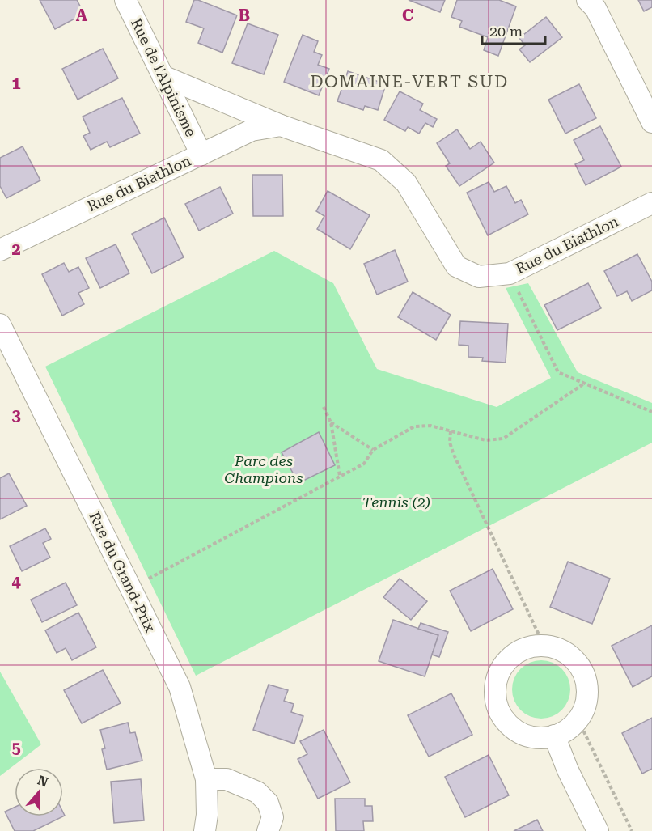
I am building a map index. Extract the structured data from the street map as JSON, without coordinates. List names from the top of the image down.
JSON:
{
  "streets": {
    "street": ["Rue de l'Alpinisme", "Rue du Biathlon", "Rue du Grand-Prix"]
  },
  "crossings": [
    ["Rue de l'Alpinisme", "Rue du Biathlon"]
  ],
  "districts": ["DOMAINE-VERT SUD"],
  "parks": ["Parc des Champions", "Tennis (2)"],
  "scale_bar": "20 m",
  "north": "top",
  "grid": {
    "columns": ["A", "B", "C"],
    "rows": [
      "1",
      "2",
      "3",
      "4",
      "5"
    ]
  }
}
